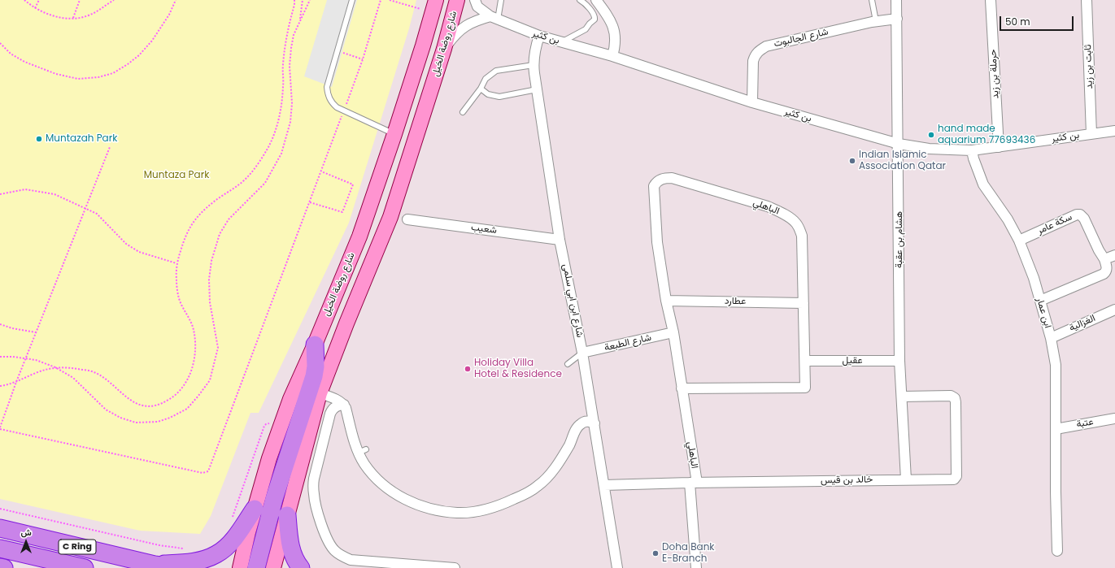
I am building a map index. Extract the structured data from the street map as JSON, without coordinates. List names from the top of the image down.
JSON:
{
  "streets": {
    "highway": ["C Ring"],
    "main road": ["شارع روضة الخيل"],
    "street": [
      "بن كثير",
      "شارع الجالبوت",
      "ثابت بن زيد",
      "حرملة بن زيد",
      "الباهلي",
      "سكة عامر",
      "شعيب",
      "هشام بن عقبة",
      "شارع ابن ابي سلمى",
      "عطارد",
      "ابن عمار",
      "الغزالية",
      "شارع الطبعة",
      "عقيل",
      "عتبة",
      "خالد بن قيس"
    ]
  },
  "crossings": [
    ["بن كثير", "شارع الجالبوت"],
    ["بن كثير", "ثابت بن زيد"],
    ["بن كثير", "حرملة بن زيد"],
    ["بن كثير", "هشام بن عقبة"],
    ["بن كثير", "شارع ابن ابي سلمى"],
    ["بن كثير", "ابن عمار"],
    ["شارع الجالبوت", "هشام بن عقبة"],
    ["الباهلي", "عطارد"],
    ["الباهلي", "شارع الطبعة"],
    ["الباهلي", "عقيل"],
    ["الباهلي", "خالد بن قيس"],
    ["سكة عامر", "ابن عمار"],
    ["شعيب", "شارع ابن ابي سلمى"],
    ["هشام بن عقبة", "عقيل"],
    ["هشام بن عقبة", "خالد بن قيس"],
    ["شارع ابن ابي سلمى", "شارع الطبعة"],
    ["شارع ابن ابي سلمى", "خالد بن قيس"],
    ["ابن عمار", "الغزالية"],
    ["ابن عمار", "عتبة"]
  ],
  "parks": ["Muntaza Park"],
  "places": [
    "hand made aquarium 77693436",
    "Muntazah Park",
    "Indian Islamic Association Qatar",
    "Holiday Villa Hotel & Residence",
    "Doha Bank E-Branch"
  ],
  "scale_bar": "50 m",
  "north": "top"
}
